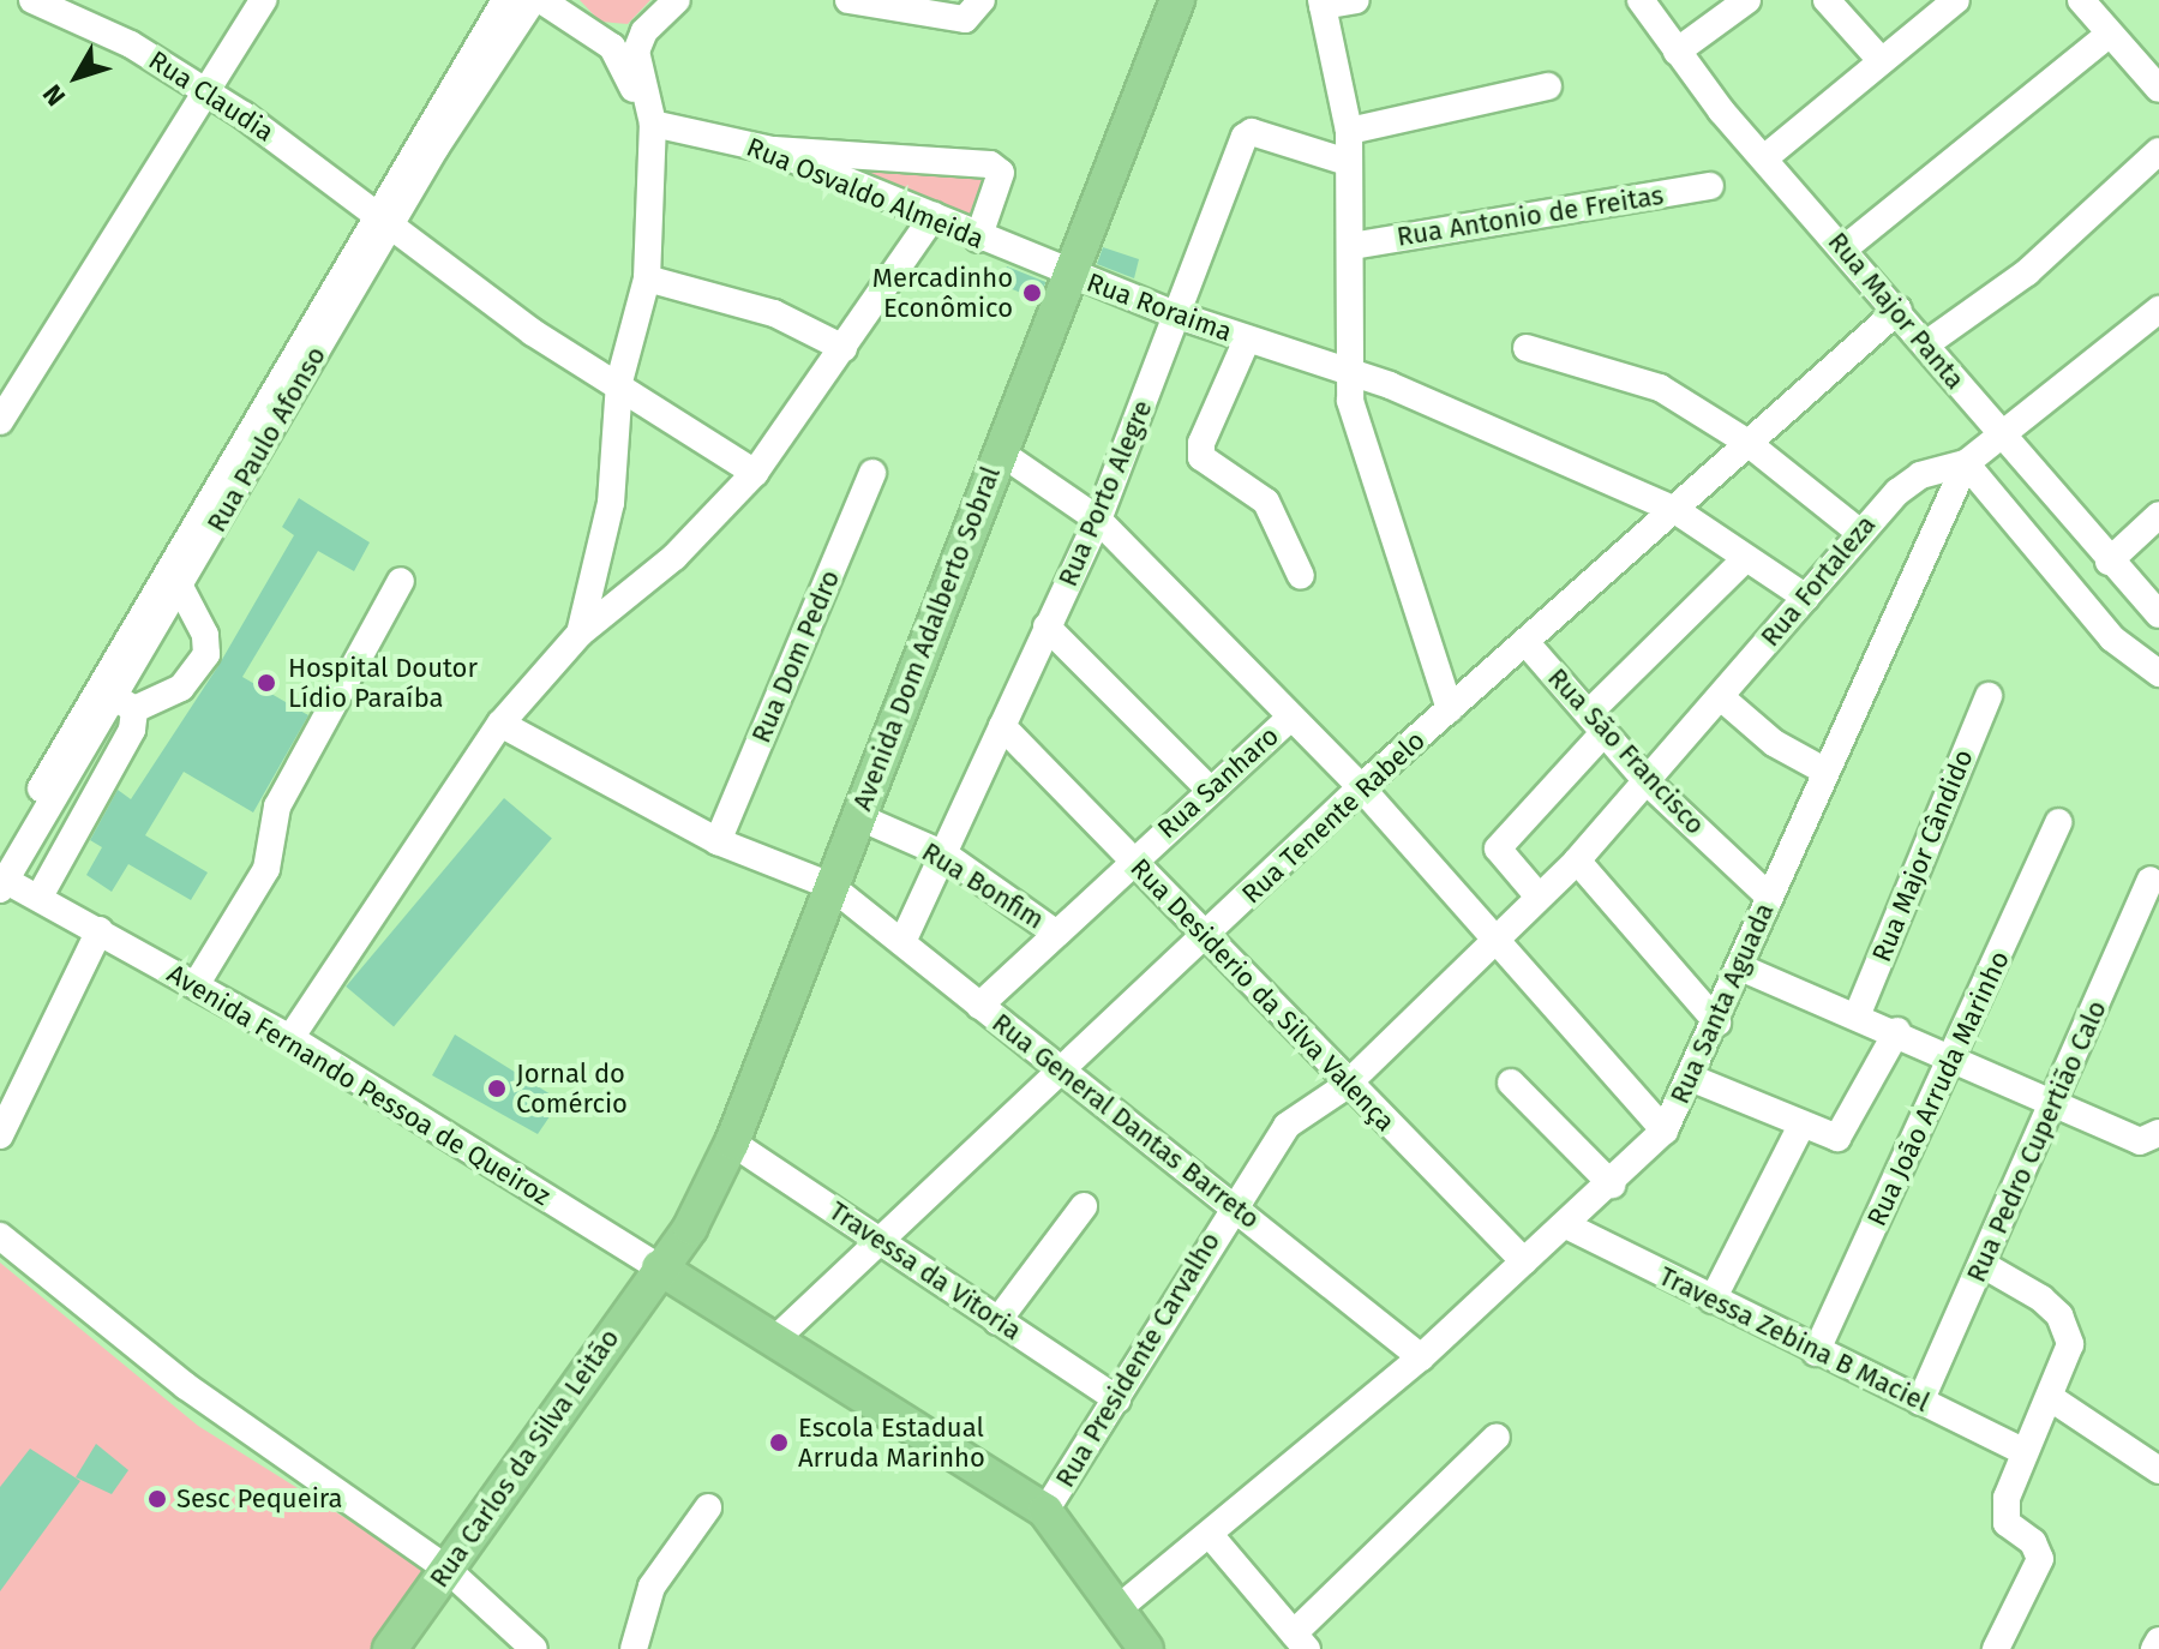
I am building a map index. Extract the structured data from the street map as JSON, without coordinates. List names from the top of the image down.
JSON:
{
  "streets": {
    "main road": ["Avenida Dom Adalberto Sobral", "Rua Carlos da Silva Leitão"],
    "street": [
      "Rua Claudia",
      "Rua Osvaldo Almeida",
      "Rua Antonio de Freitas",
      "Rua Roraima",
      "Rua Major Panta",
      "Rua Paulo Afonso",
      "Rua Porto Alegre",
      "Rua Fortaleza",
      "Rua Dom Pedro",
      "Rua São Francisco",
      "Rua Sanharo",
      "Rua Tenente Rabelo",
      "Rua Major Cândido",
      "Rua Bonfim",
      "Rua Desiderio da Silva Valença",
      "Rua Santa Aguada",
      "Avenida Fernando Pessoa de Queiroz",
      "Rua João Arruda Marinho",
      "Rua General Dantas Barreto",
      "Rua Pedro Cupertião Calo",
      "Travessa da Vitoria",
      "Travessa Zebina B Maciel",
      "Rua Presidente Carvalho"
    ]
  },
  "crossings": [
    ["Rua Claudia", "Rua Paulo Afonso"],
    ["Rua Osvaldo Almeida", "Rua Roraima"],
    ["Rua Osvaldo Almeida", "Avenida Dom Adalberto Sobral"],
    ["Rua Roraima", "Rua Porto Alegre"],
    ["Rua Roraima", "Rua Fortaleza"],
    ["Rua Roraima", "Avenida Dom Adalberto Sobral"],
    ["Rua Roraima", "Rua Tenente Rabelo"],
    ["Rua Major Panta", "Rua Tenente Rabelo"],
    ["Rua Major Panta", "Rua Santa Aguada"],
    ["Rua Paulo Afonso", "Avenida Fernando Pessoa de Queiroz"],
    ["Rua Porto Alegre", "Rua Bonfim"],
    ["Rua Porto Alegre", "Rua Desiderio da Silva Valença"],
    ["Rua Porto Alegre", "Rua General Dantas Barreto"],
    ["Rua Fortaleza", "Rua São Francisco"],
    ["Rua Fortaleza", "Rua Santa Aguada"],
    ["Rua Fortaleza", "Rua Presidente Carvalho"],
    ["Avenida Dom Adalberto Sobral", "Rua Bonfim"],
    ["Avenida Dom Adalberto Sobral", "Avenida Fernando Pessoa de Queiroz"],
    ["Avenida Dom Adalberto Sobral", "Rua General Dantas Barreto"],
    ["Avenida Dom Adalberto Sobral", "Travessa da Vitoria"],
    ["Avenida Dom Adalberto Sobral", "Rua Carlos da Silva Leitão"],
    ["Rua Dom Pedro", "Rua General Dantas Barreto"],
    ["Rua São Francisco", "Rua Tenente Rabelo"],
    ["Rua São Francisco", "Rua Santa Aguada"],
    ["Rua Sanharo", "Rua Bonfim"],
    ["Rua Sanharo", "Rua Desiderio da Silva Valença"],
    ["Rua Sanharo", "Rua General Dantas Barreto"],
    ["Rua Tenente Rabelo", "Rua Desiderio da Silva Valença"],
    ["Rua Tenente Rabelo", "Rua General Dantas Barreto"],
    ["Rua Tenente Rabelo", "Travessa da Vitoria"],
    ["Rua Desiderio da Silva Valença", "Rua Santa Aguada"],
    ["Rua Desiderio da Silva Valença", "Rua Presidente Carvalho"],
    ["Rua Santa Aguada", "Rua General Dantas Barreto"],
    ["Rua Santa Aguada", "Travessa Zebina B Maciel"],
    ["Avenida Fernando Pessoa de Queiroz", "Rua Carlos da Silva Leitão"],
    ["Rua João Arruda Marinho", "Travessa Zebina B Maciel"],
    ["Rua General Dantas Barreto", "Rua Presidente Carvalho"],
    ["Rua Pedro Cupertião Calo", "Travessa Zebina B Maciel"],
    ["Travessa da Vitoria", "Rua Presidente Carvalho"]
  ],
  "places": [
    "Mercadinho Econômico",
    "Hospital Doutor Lídio Paraíba",
    "Jornal do Comércio",
    "Escola Estadual Arruda Marinho",
    "Sesc Pequeira"
  ],
  "north": "bottom left"
}
